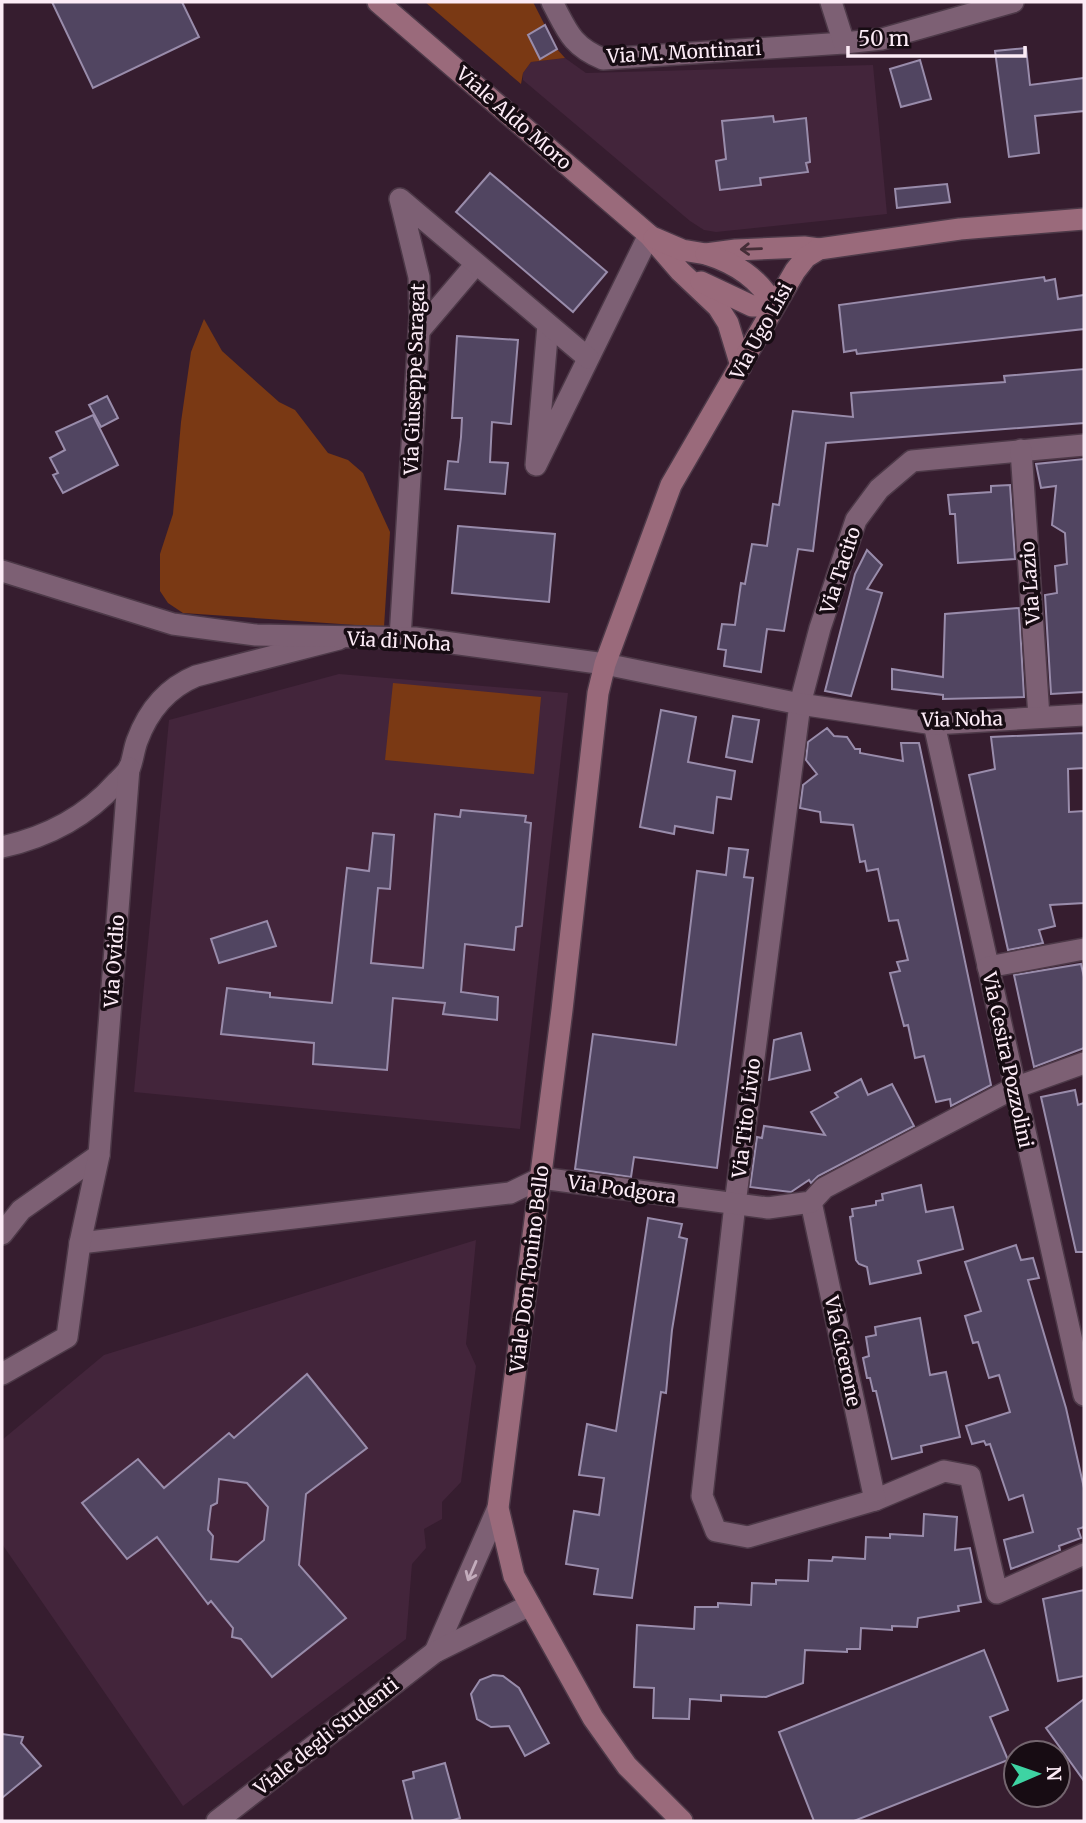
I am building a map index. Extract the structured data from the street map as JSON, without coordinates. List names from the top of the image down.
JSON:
{
  "streets": {
    "main road": ["Viale Aldo Moro", "Via Ugo Lisi", "Viale Don Tonino Bello"],
    "street": [
      "Via M. Montinari",
      "Via Giuseppe Saragat",
      "Via Tacito",
      "Via Lazio",
      "Via di Noha",
      "Via Noha",
      "Via Ovidio",
      "Via Cesira Pozzolini",
      "Via Tito Livio",
      "Via Podgora",
      "Via Cicerone",
      "Viale degli Studenti"
    ]
  },
  "crossings": [
    ["Viale Aldo Moro", "Via Ugo Lisi"],
    ["Via Ugo Lisi", "Via di Noha"],
    ["Via Ugo Lisi", "Viale Don Tonino Bello"],
    ["Via Giuseppe Saragat", "Via di Noha"],
    ["Via Tacito", "Via Lazio"],
    ["Via Tacito", "Via di Noha"],
    ["Via Tacito", "Via Noha"],
    ["Via Tacito", "Via Tito Livio"],
    ["Via Lazio", "Via Noha"],
    ["Via di Noha", "Via Noha"],
    ["Via di Noha", "Via Tito Livio"],
    ["Via di Noha", "Viale Don Tonino Bello"],
    ["Via Noha", "Via Cesira Pozzolini"],
    ["Via Noha", "Via Tito Livio"],
    ["Via Ovidio", "Via Podgora"],
    ["Via Tito Livio", "Via Podgora"],
    ["Via Tito Livio", "Via Cicerone"],
    ["Via Podgora", "Viale Don Tonino Bello"],
    ["Via Podgora", "Via Cicerone"],
    ["Viale Don Tonino Bello", "Viale degli Studenti"]
  ],
  "scale_bar": "50 m",
  "north": "right"
}
